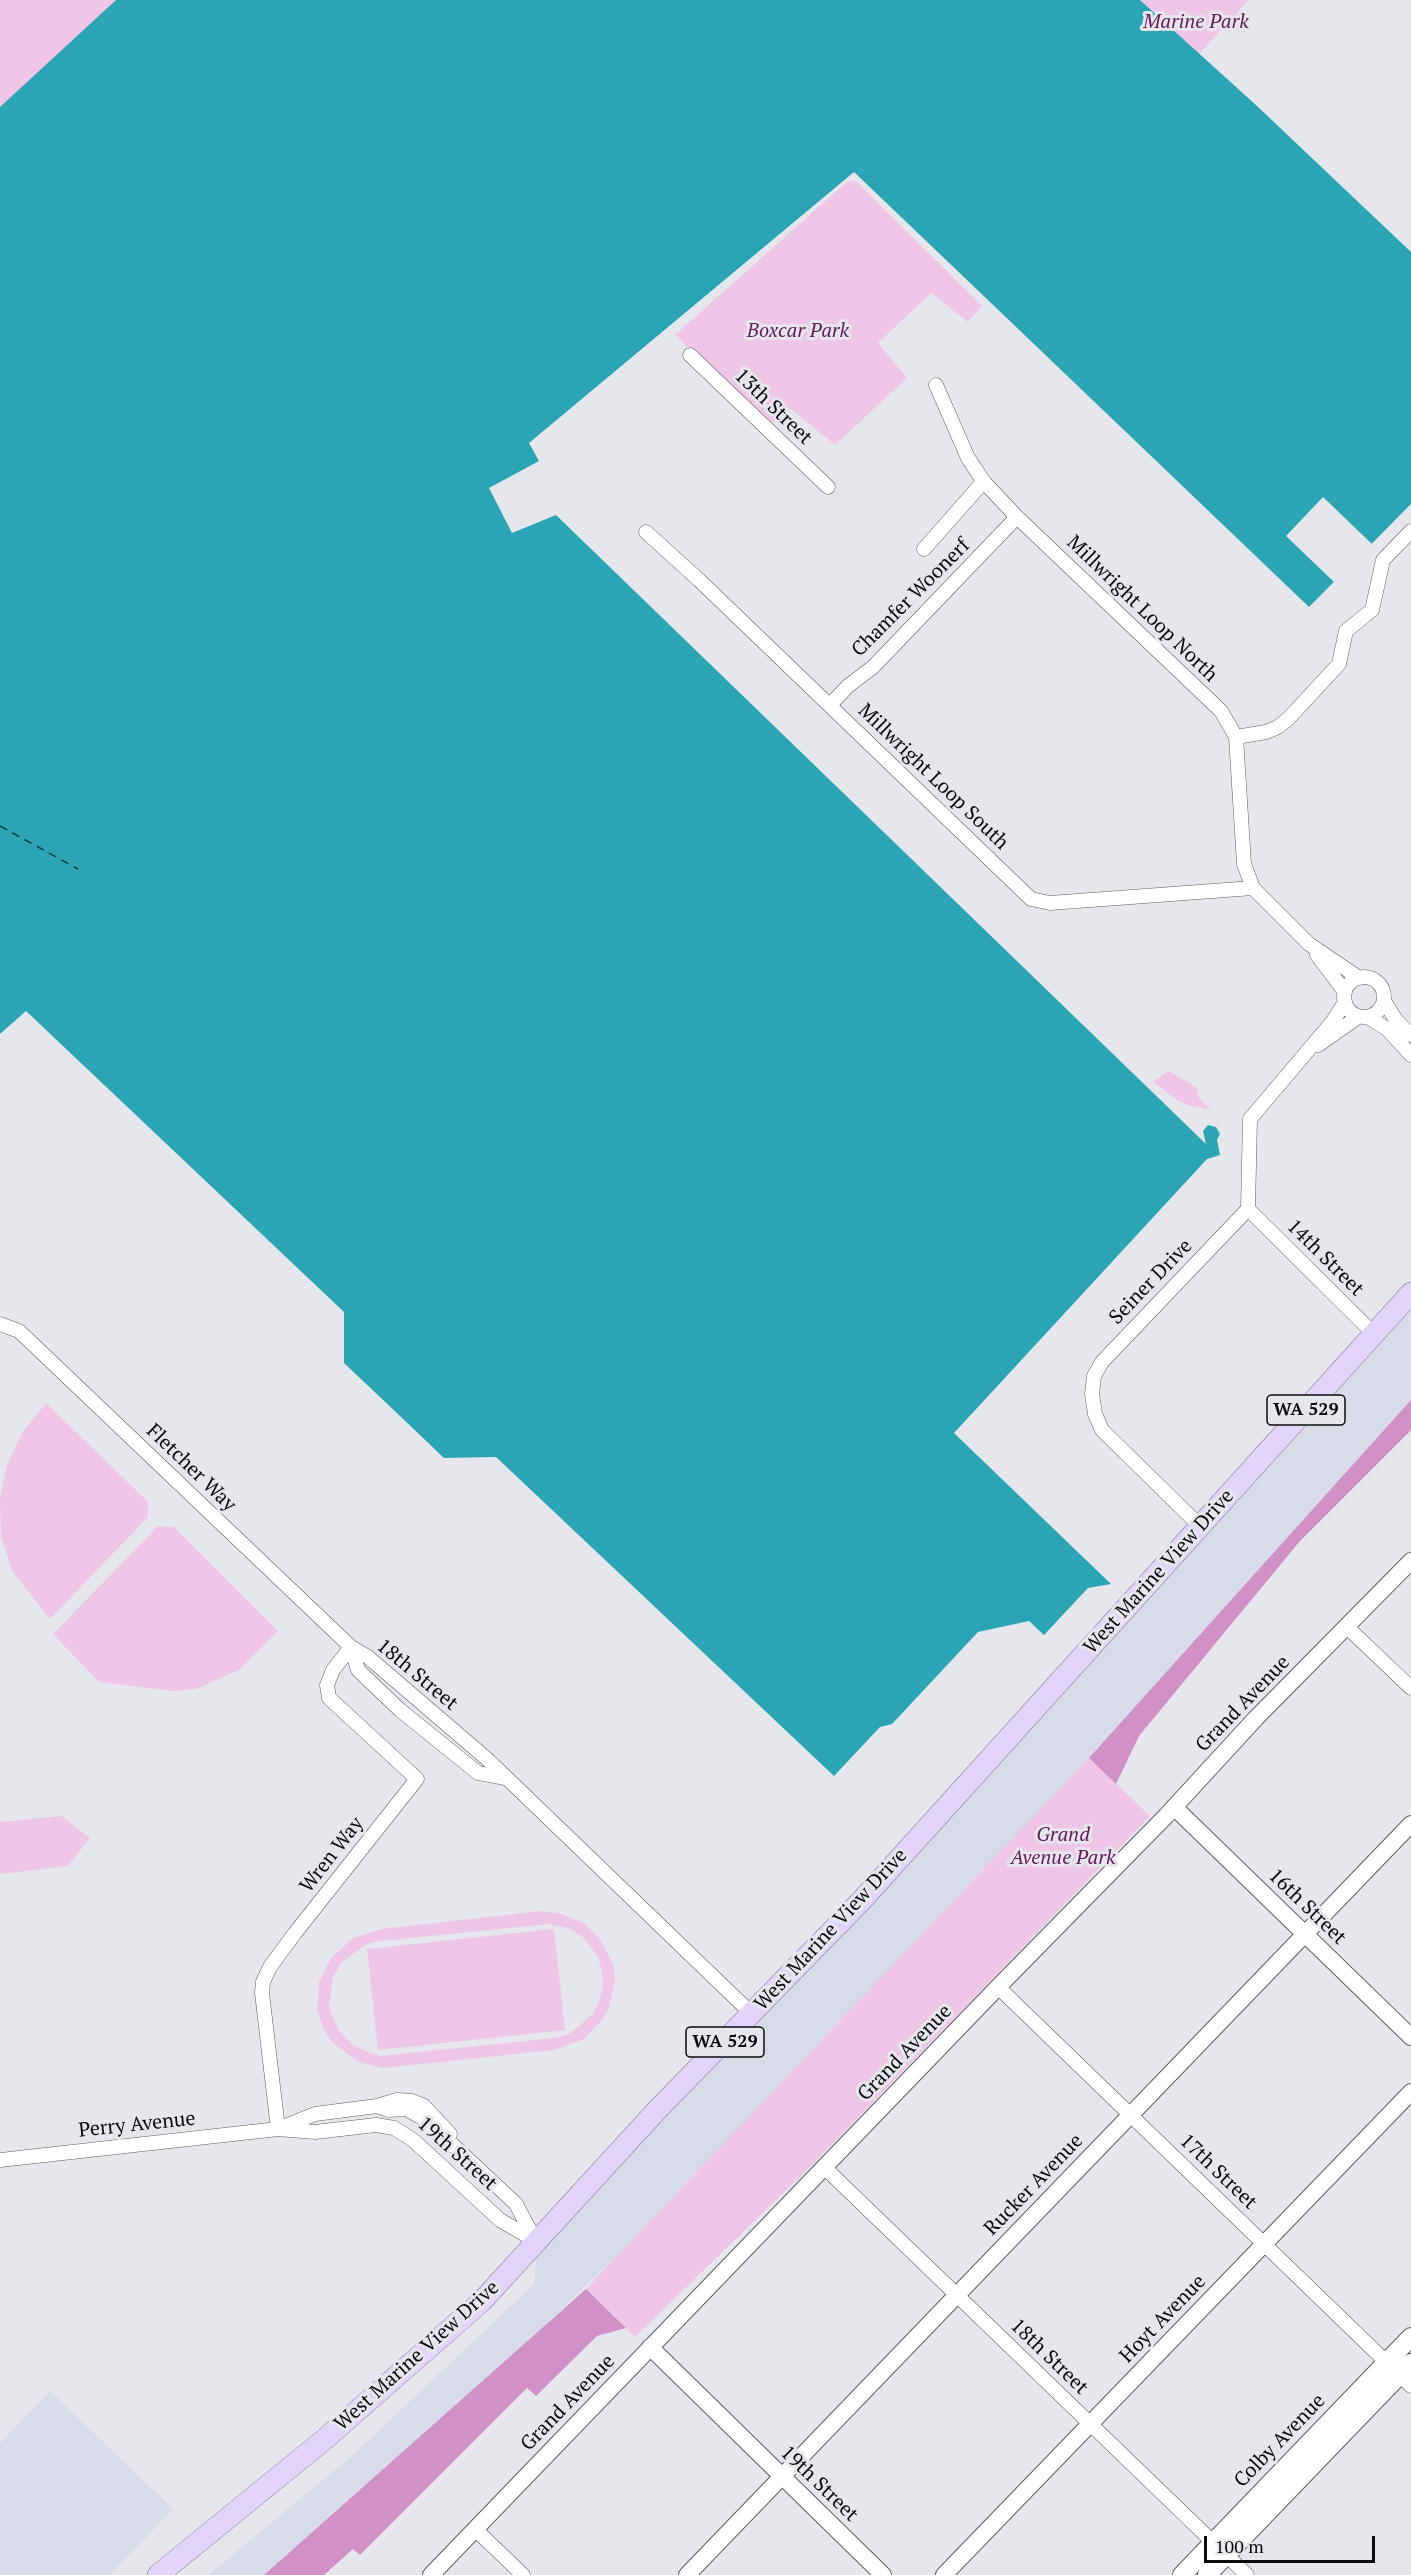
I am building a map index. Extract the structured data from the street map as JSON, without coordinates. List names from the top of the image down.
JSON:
{
  "streets": {
    "main road": ["WA 529", "West Marine View Drive", "Colby Avenue"],
    "street": [
      "13th Street",
      "Chamfer Woonerf",
      "Millwright Loop North",
      "Millwright Loop South",
      "14th Street",
      "Seiner Drive",
      "Fletcher Way",
      "18th Street",
      "Grand Avenue",
      "Wren Way",
      "16th Street",
      "Perry Avenue",
      "19th Street",
      "17th Street",
      "Rucker Avenue",
      "Hoyt Avenue"
    ]
  },
  "crossings": [
    ["Chamfer Woonerf", "Millwright Loop North"],
    ["Chamfer Woonerf", "Millwright Loop South"],
    ["Millwright Loop North", "Millwright Loop South"],
    ["14th Street", "Seiner Drive"],
    ["14th Street", "West Marine View Drive"],
    ["Seiner Drive", "West Marine View Drive"],
    ["Fletcher Way", "18th Street"],
    ["Fletcher Way", "Wren Way"],
    ["West Marine View Drive", "18th Street"],
    ["West Marine View Drive", "19th Street"],
    ["18th Street", "Grand Avenue"],
    ["18th Street", "Wren Way"],
    ["18th Street", "Rucker Avenue"],
    ["18th Street", "Hoyt Avenue"],
    ["18th Street", "Colby Avenue"],
    ["Grand Avenue", "16th Street"],
    ["Grand Avenue", "19th Street"],
    ["Grand Avenue", "17th Street"],
    ["Wren Way", "Perry Avenue"],
    ["Wren Way", "19th Street"],
    ["16th Street", "Rucker Avenue"],
    ["Perry Avenue", "19th Street"],
    ["19th Street", "Rucker Avenue"],
    ["17th Street", "Rucker Avenue"],
    ["17th Street", "Hoyt Avenue"],
    ["17th Street", "Colby Avenue"]
  ],
  "parks": ["Marine Park", "Boxcar Park", "Grand Avenue Park"],
  "scale_bar": "100 m"
}
